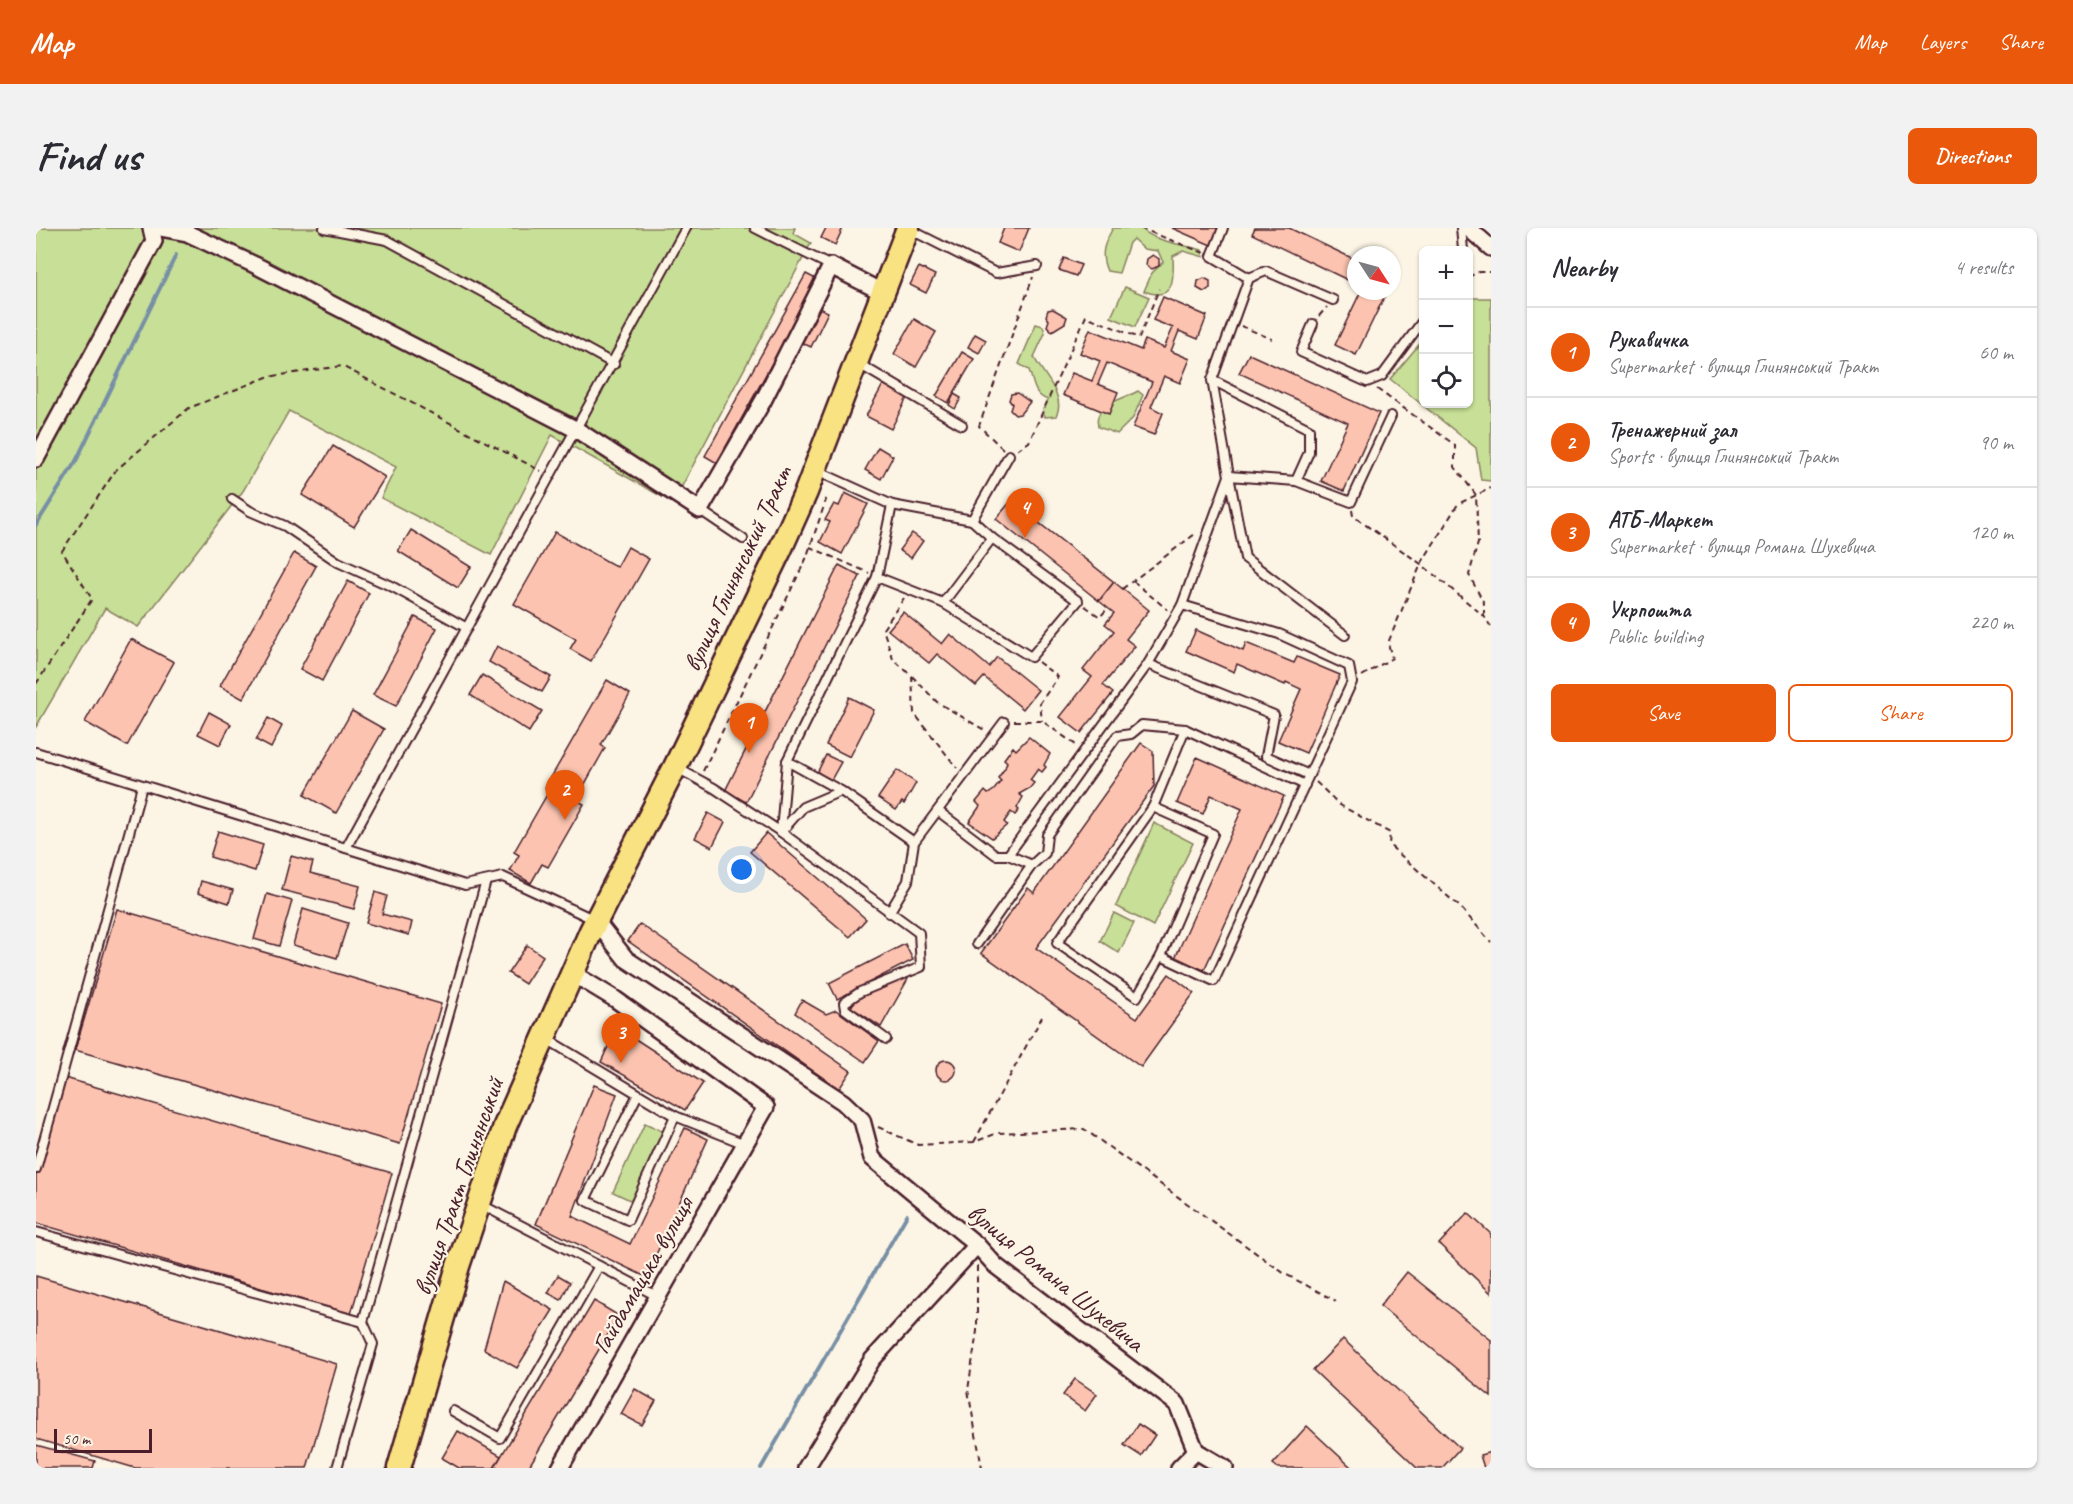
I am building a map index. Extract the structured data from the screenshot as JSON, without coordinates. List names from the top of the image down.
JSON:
{
  "streets": {
    "main road": ["вулиця Глинянський Тракт", "вулиця Тракт Глинянський"],
    "street": ["Гайдамацька вулиця", "вулиця Романа Шухевича"]
  },
  "crossings": [
    ["вулиця Глинянський Тракт", "вулиця Тракт Глинянський"],
    ["вулиця Тракт Глинянський", "Гайдамацька вулиця"]
  ],
  "scale_bar": "50 m",
  "north": "bottom right",
  "page": {
    "header": "Map",
    "nav": ["Map", "Layers", "Share"],
    "buttons": [
      "Directions",
      ["Save", "Share"]
    ],
    "title": "Find us",
    "heading": ["Nearby", "4 results"],
    "map_buttons": ["+", "−"],
    "list": [
      {
        "mark": "1",
        "name": "Рукавичка",
        "note": "Supermarket · вулиця Глинянський Тракт",
        "value": "60 m"
      },
      {
        "mark": "2",
        "name": "Тренажерний зал",
        "note": "Sports · вулиця Глинянський Тракт",
        "value": "90 m"
      },
      {
        "mark": "3",
        "name": "АТБ-Маркет",
        "note": "Supermarket · вулиця Романа Шухевича",
        "value": "120 m"
      },
      {
        "mark": "4",
        "name": "Укрпошта",
        "note": "Public building",
        "value": "220 m"
      }
    ],
    "pins": [
      "4",
      "1",
      "2",
      "3"
    ],
    "scale": "50 m"
  }
}
